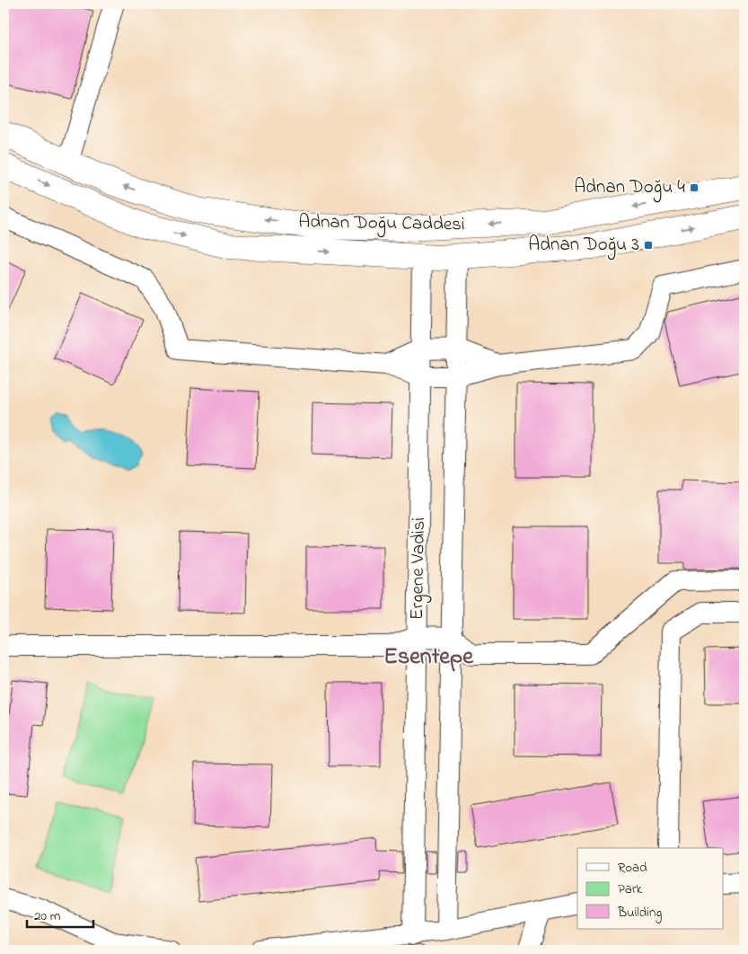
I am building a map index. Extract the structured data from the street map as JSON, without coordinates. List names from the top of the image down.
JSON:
{
  "streets": {
    "main road": ["Adnan Doğu Caddesi"],
    "street": ["Ergene Vadisi"]
  },
  "crossings": [
    ["Adnan Doğu Caddesi", "Ergene Vadisi"]
  ],
  "districts": ["Esentepe"],
  "places": {
    "transit": ["Adnan Doğu 4", "Adnan Doğu 3"]
  },
  "legend": ["Road", "Park", "Building"],
  "scale_bar": "20 m"
}
